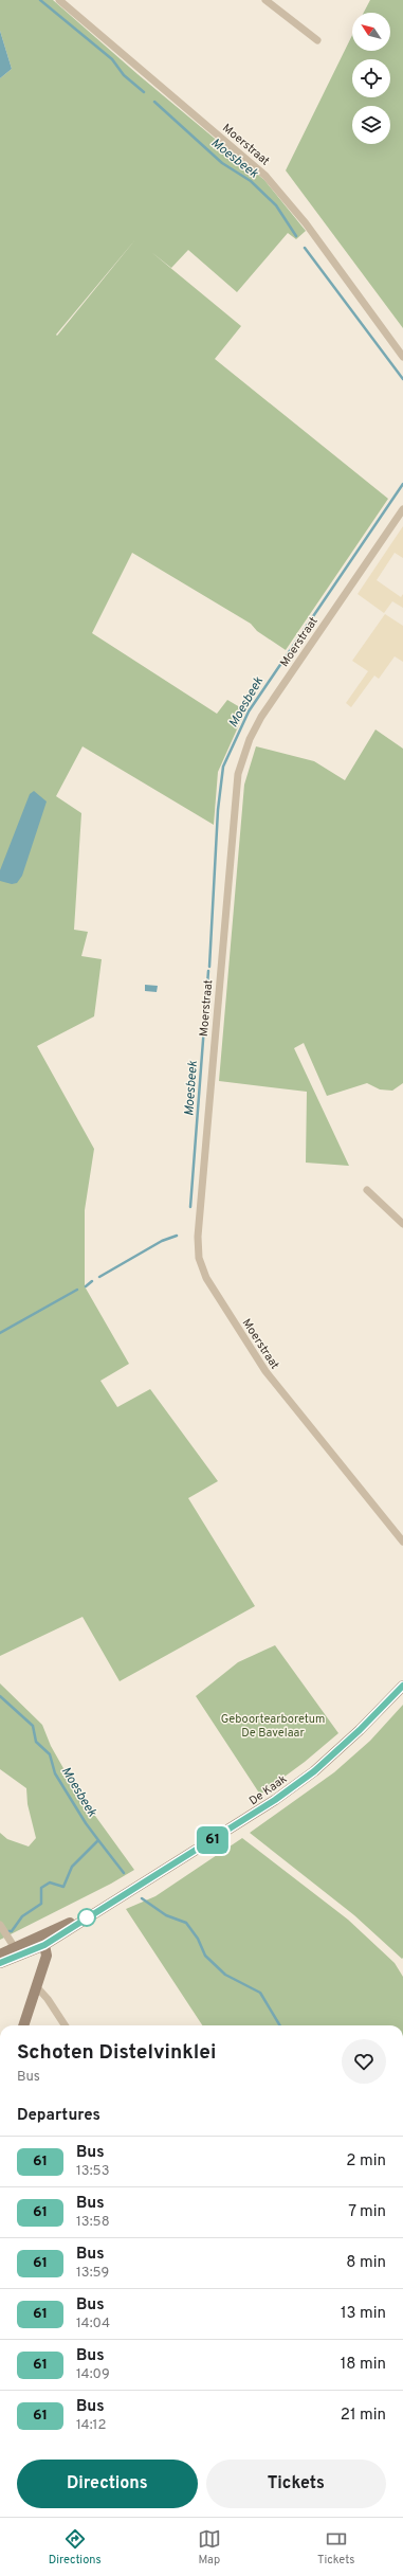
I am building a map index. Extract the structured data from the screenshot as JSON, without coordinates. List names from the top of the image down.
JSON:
{
  "streets": {
    "main road": ["De Kaak"],
    "street": ["Moerstraat"]
  },
  "water": ["Moesbeek"],
  "parks": ["Geboortearboretum De Bavelaar"],
  "lines": ["bus line 61"],
  "north": "top left",
  "page": {
    "on_map": "61",
    "heading": [
      ["Schoten Distelvinklei", "Bus"],
      "Departures"
    ],
    "list": [
      {
        "mark": "61",
        "name": "Bus",
        "note": "13:53",
        "value": "2 min"
      },
      {
        "mark": "61",
        "name": "Bus",
        "note": "13:58",
        "value": "7 min"
      },
      {
        "mark": "61",
        "name": "Bus",
        "note": "13:59",
        "value": "8 min"
      },
      {
        "mark": "61",
        "name": "Bus",
        "note": "14:04",
        "value": "13 min"
      },
      {
        "mark": "61",
        "name": "Bus",
        "note": "14:09",
        "value": "18 min"
      },
      {
        "mark": "61",
        "name": "Bus",
        "note": "14:12",
        "value": "21 min"
      }
    ],
    "buttons": ["Directions", "Tickets"],
    "tabs": ["Directions", "Map", "Tickets"]
  }
}
